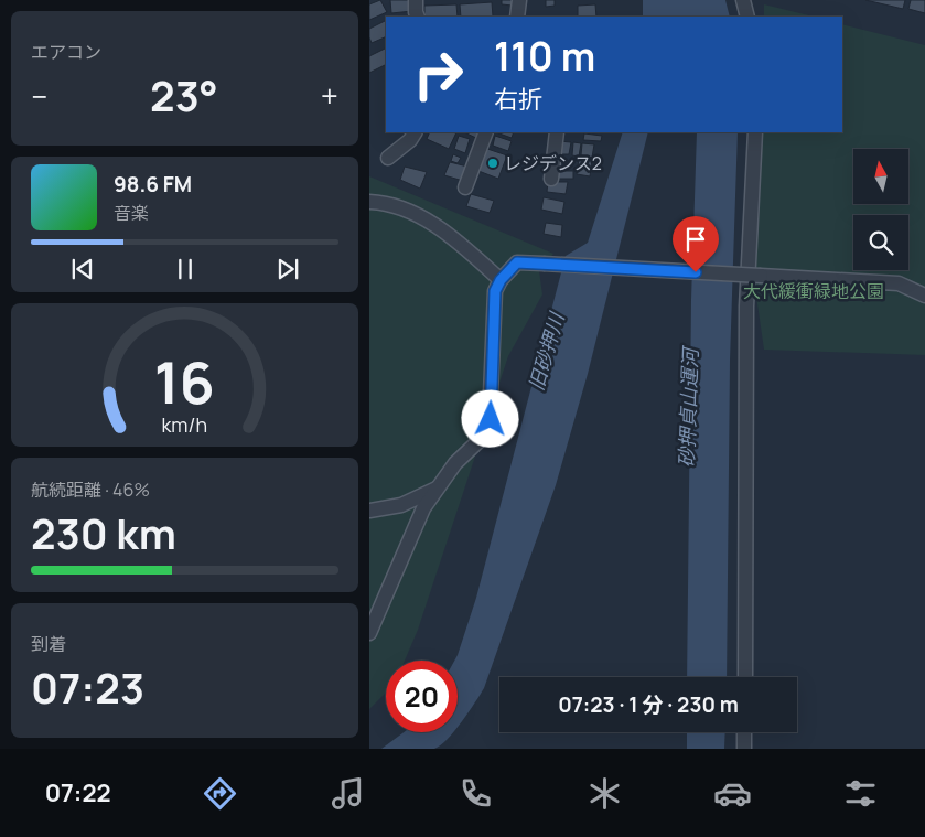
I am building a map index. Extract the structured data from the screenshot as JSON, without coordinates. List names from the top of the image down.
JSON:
{
  "water": ["旧砂押川", "砂押貞山運河"],
  "parks": ["大代緩衝緑地公園"],
  "places": ["レジデンス2"],
  "north": "top",
  "page": {
    "tile": [
      "エアコン",
      ["航続距離 · 46%", "230 km"],
      ["到着", "07:23"]
    ],
    "turn": ["110 m", "右折"],
    "heat": ["−", "23°", "+"],
    "song": ["98.6 FM", "音楽"],
    "limit": "20",
    "trip": "07:23 · 1 分 · 230 m",
    "tabs": "07:22",
    "gauge": ["16", "km/h"]
  }
}
